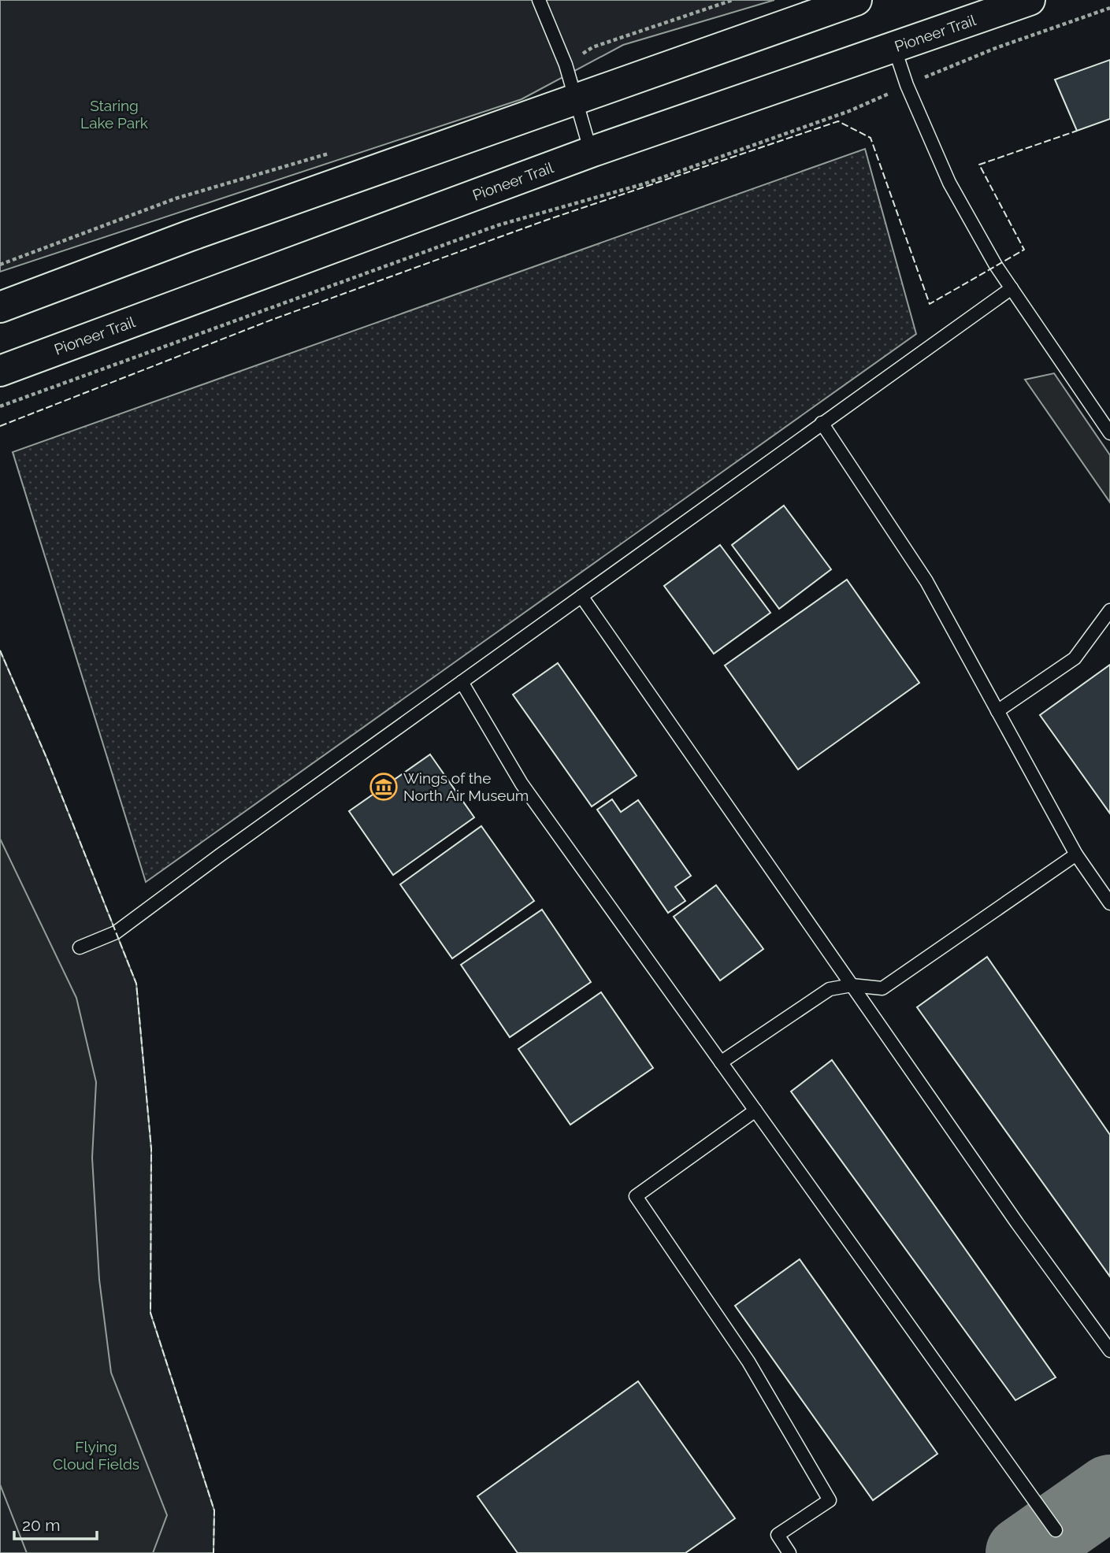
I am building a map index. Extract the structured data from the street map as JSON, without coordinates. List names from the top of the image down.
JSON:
{
  "streets": {
    "main road": ["Pioneer Trail"]
  },
  "parks": ["Staring Lake Park", "Flying Cloud Fields"],
  "places": {
    "museum": ["Wings of the North Air Museum"]
  },
  "scale_bar": "20 m"
}
